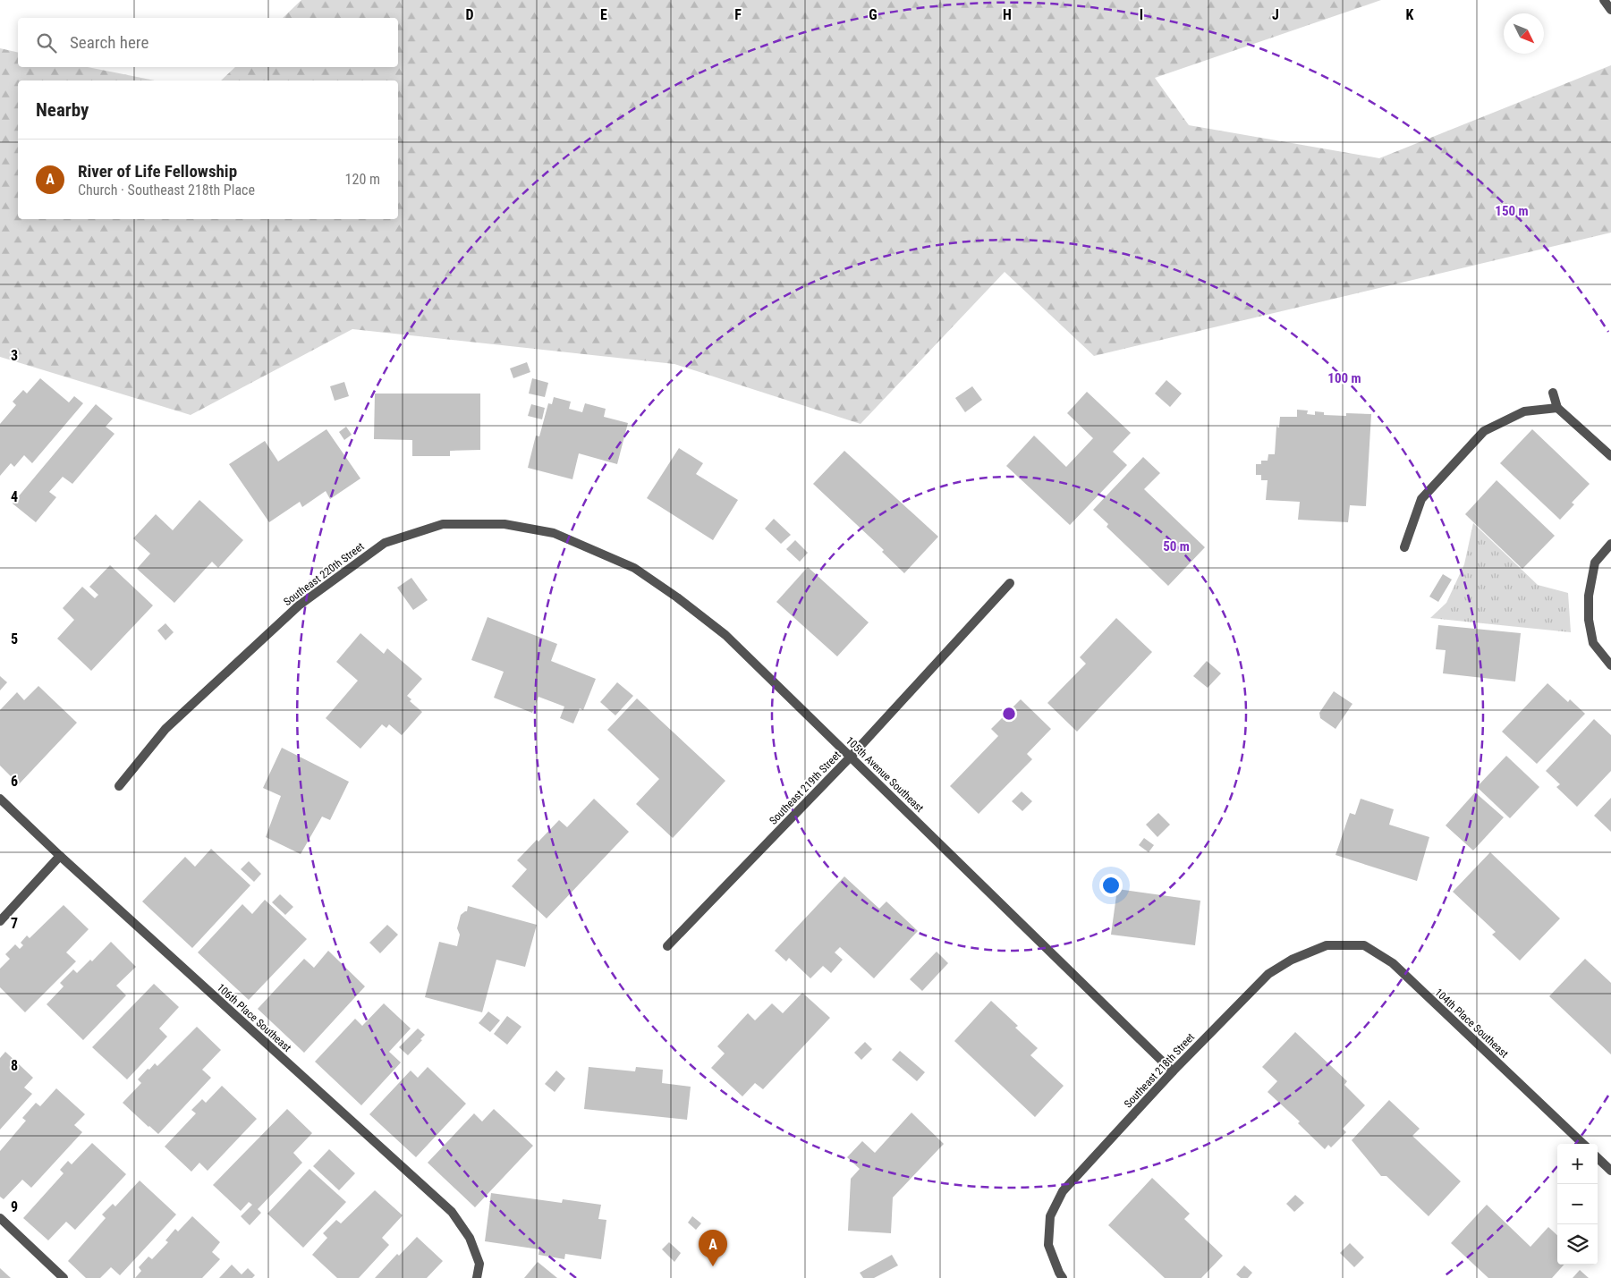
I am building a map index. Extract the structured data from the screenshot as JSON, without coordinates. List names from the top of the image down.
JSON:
{
  "streets": {
    "street": [
      "Southeast 220th Street",
      "105th Avenue Southeast",
      "Southeast 219th Street",
      "106th Place Southeast",
      "104th Place Southeast",
      "Southeast 218th Street"
    ]
  },
  "crossings": [
    ["Southeast 220th Street", "105th Avenue Southeast"],
    ["105th Avenue Southeast", "Southeast 219th Street"],
    ["105th Avenue Southeast", "Southeast 218th Street"],
    ["104th Place Southeast", "Southeast 218th Street"]
  ],
  "north": "bottom right",
  "page": {
    "search": "Search here",
    "heading": "Nearby",
    "list": [
      {
        "mark": "A",
        "name": "River of Life Fellowship",
        "note": "Church · Southeast 218th Place",
        "value": "120 m"
      }
    ],
    "map_buttons": ["+", "−"],
    "pins": "A"
  },
  "grid": {
    "columns": [
      "D",
      "E",
      "F",
      "G",
      "H",
      "I",
      "J",
      "K"
    ],
    "rows": [
      "3",
      "4",
      "5",
      "6",
      "7",
      "8",
      "9"
    ]
  },
  "rings": ["150 m", "100 m", "50 m"]
}
